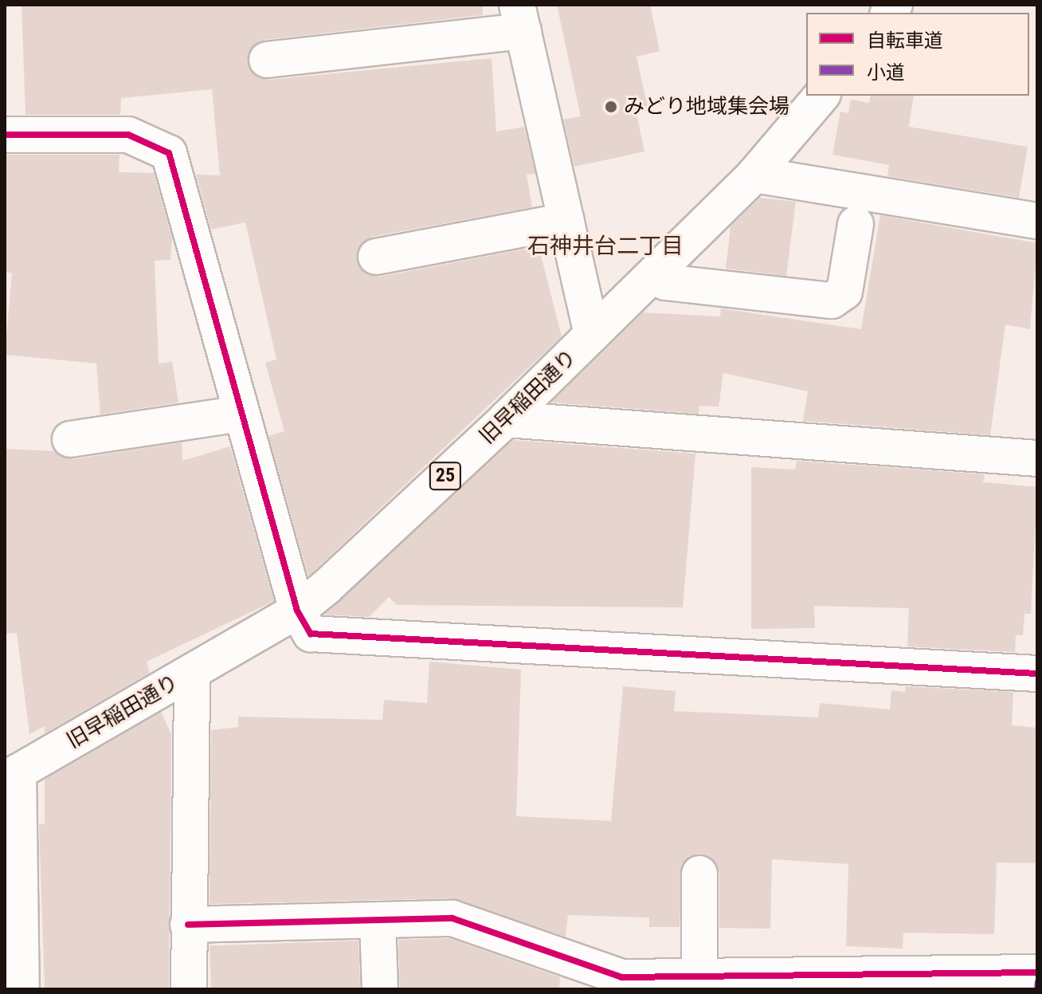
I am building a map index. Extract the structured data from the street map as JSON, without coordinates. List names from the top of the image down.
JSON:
{
  "streets": {
    "street": ["旧早稲田通り", "25"]
  },
  "districts": ["石神井台二丁目"],
  "places": ["みどり地域集会場"],
  "legend": ["自転車道", "小道"]
}
